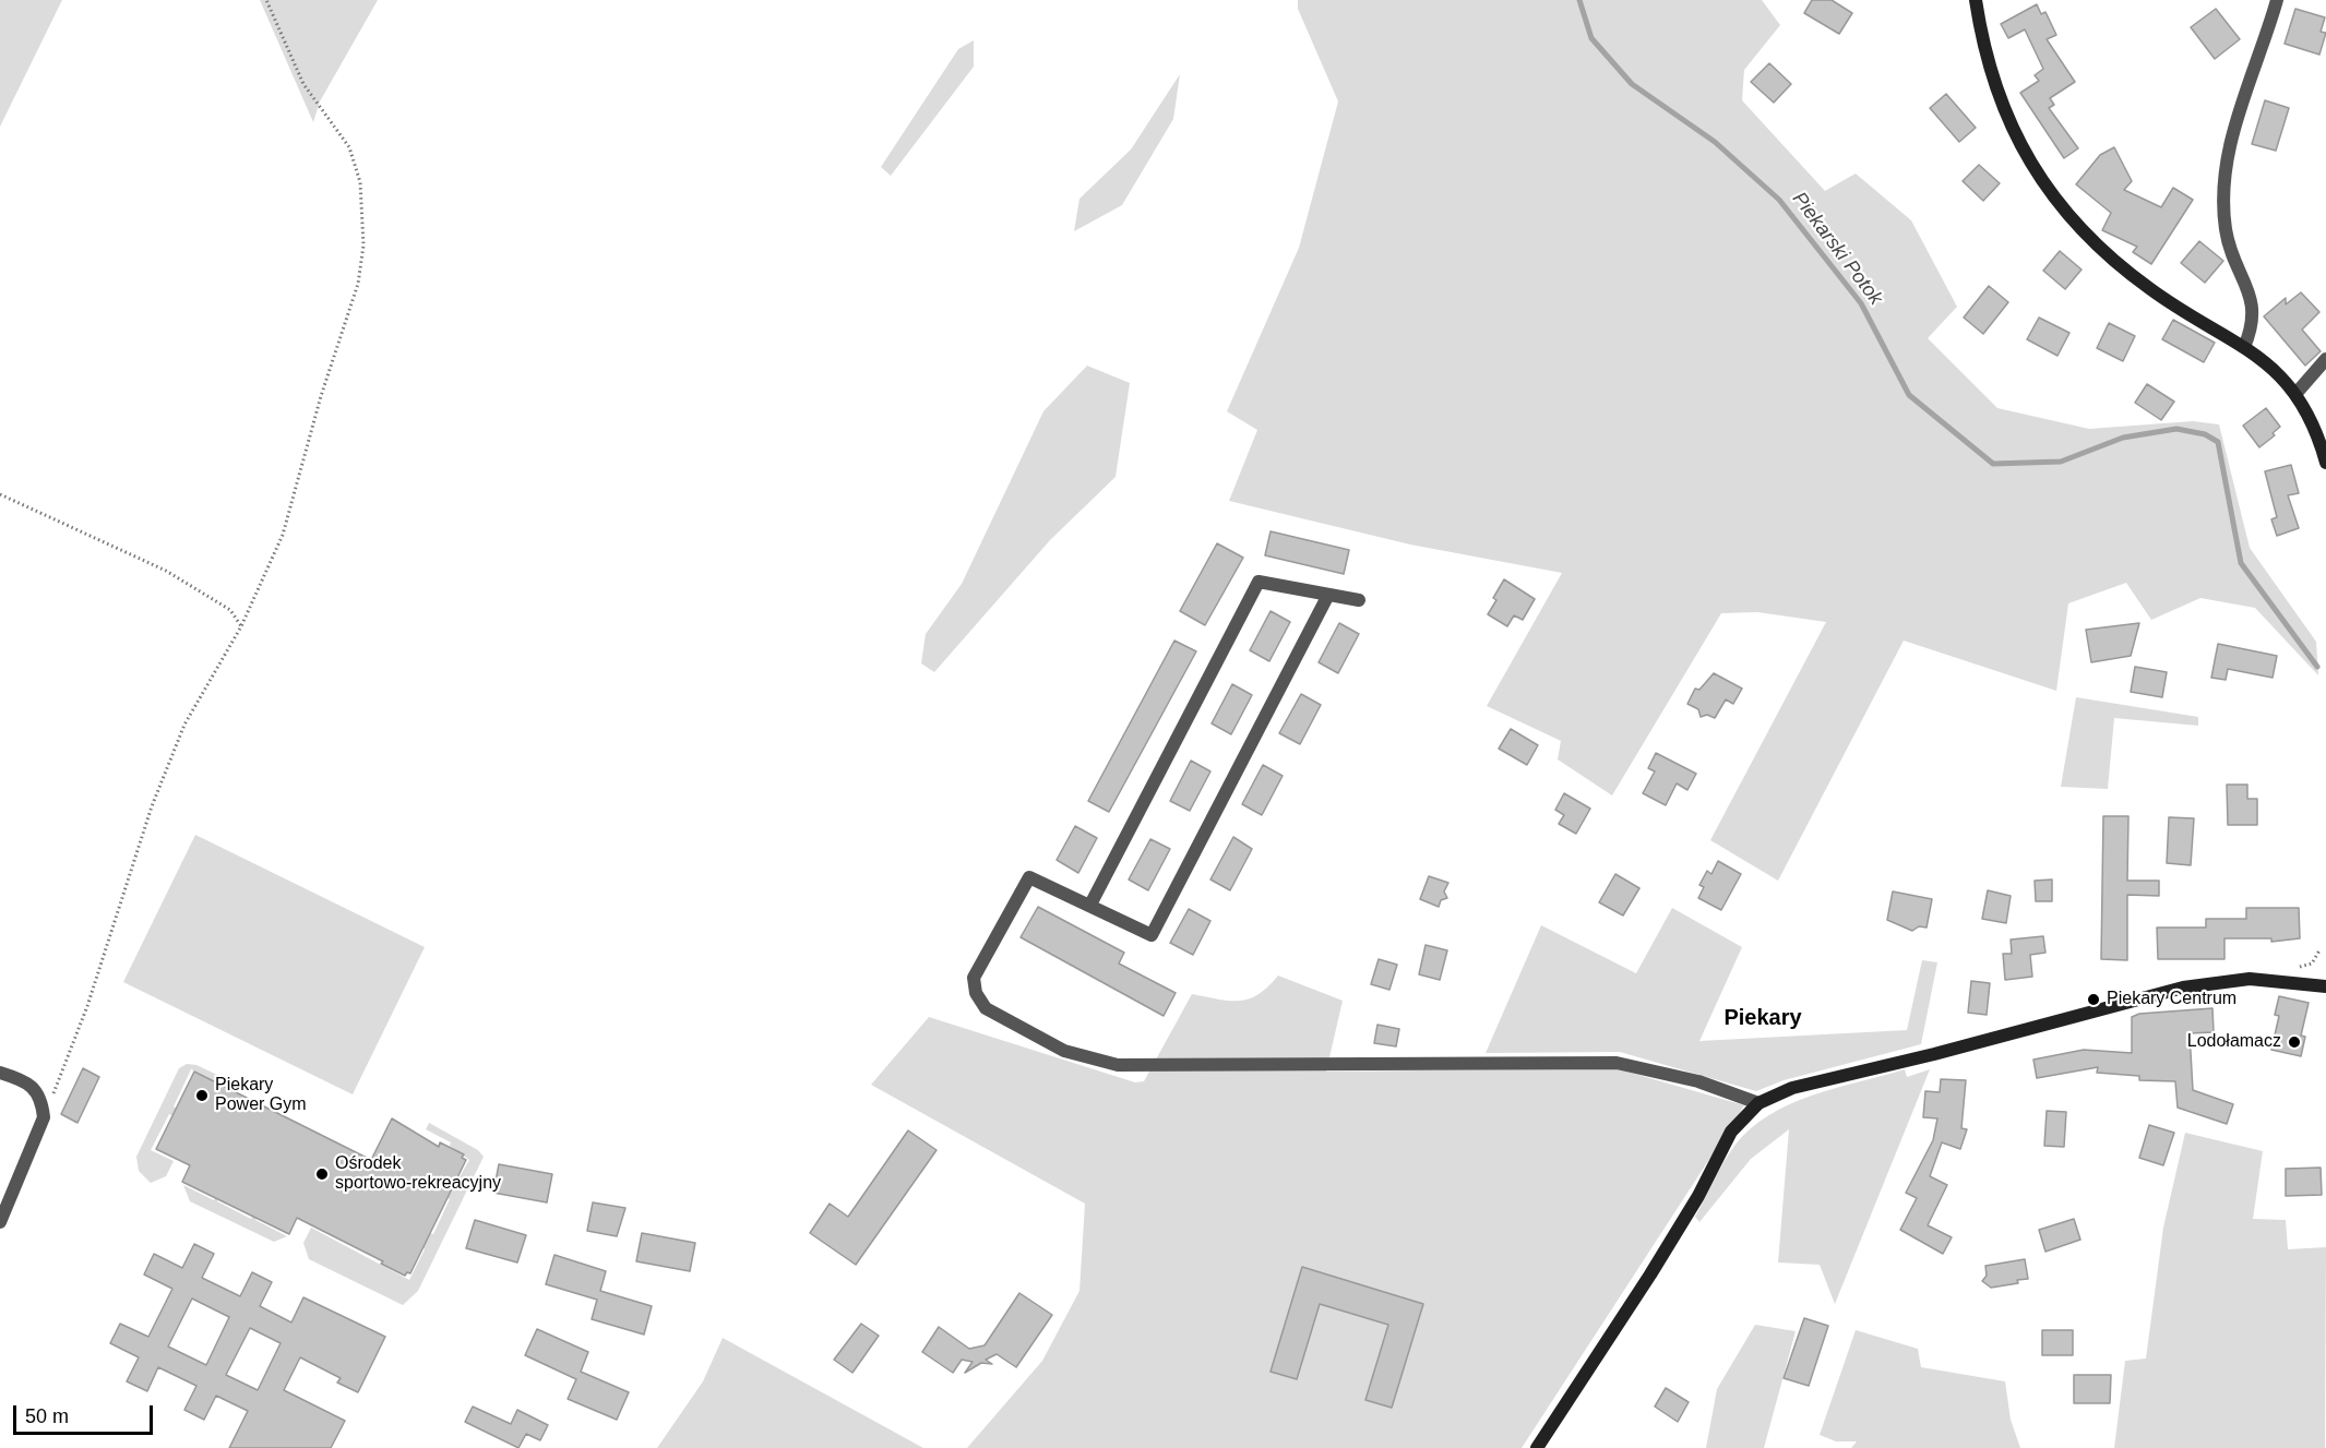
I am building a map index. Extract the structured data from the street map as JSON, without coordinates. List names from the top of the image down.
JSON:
{
  "districts": ["Piekary"],
  "water": ["Piekarski Potok"],
  "places": [
    "Piekary Centrum",
    "Lodołamacz",
    "Piekary Power Gym",
    "Ośrodek sportowo-rekreacyjny"
  ],
  "scale_bar": "50 m"
}
